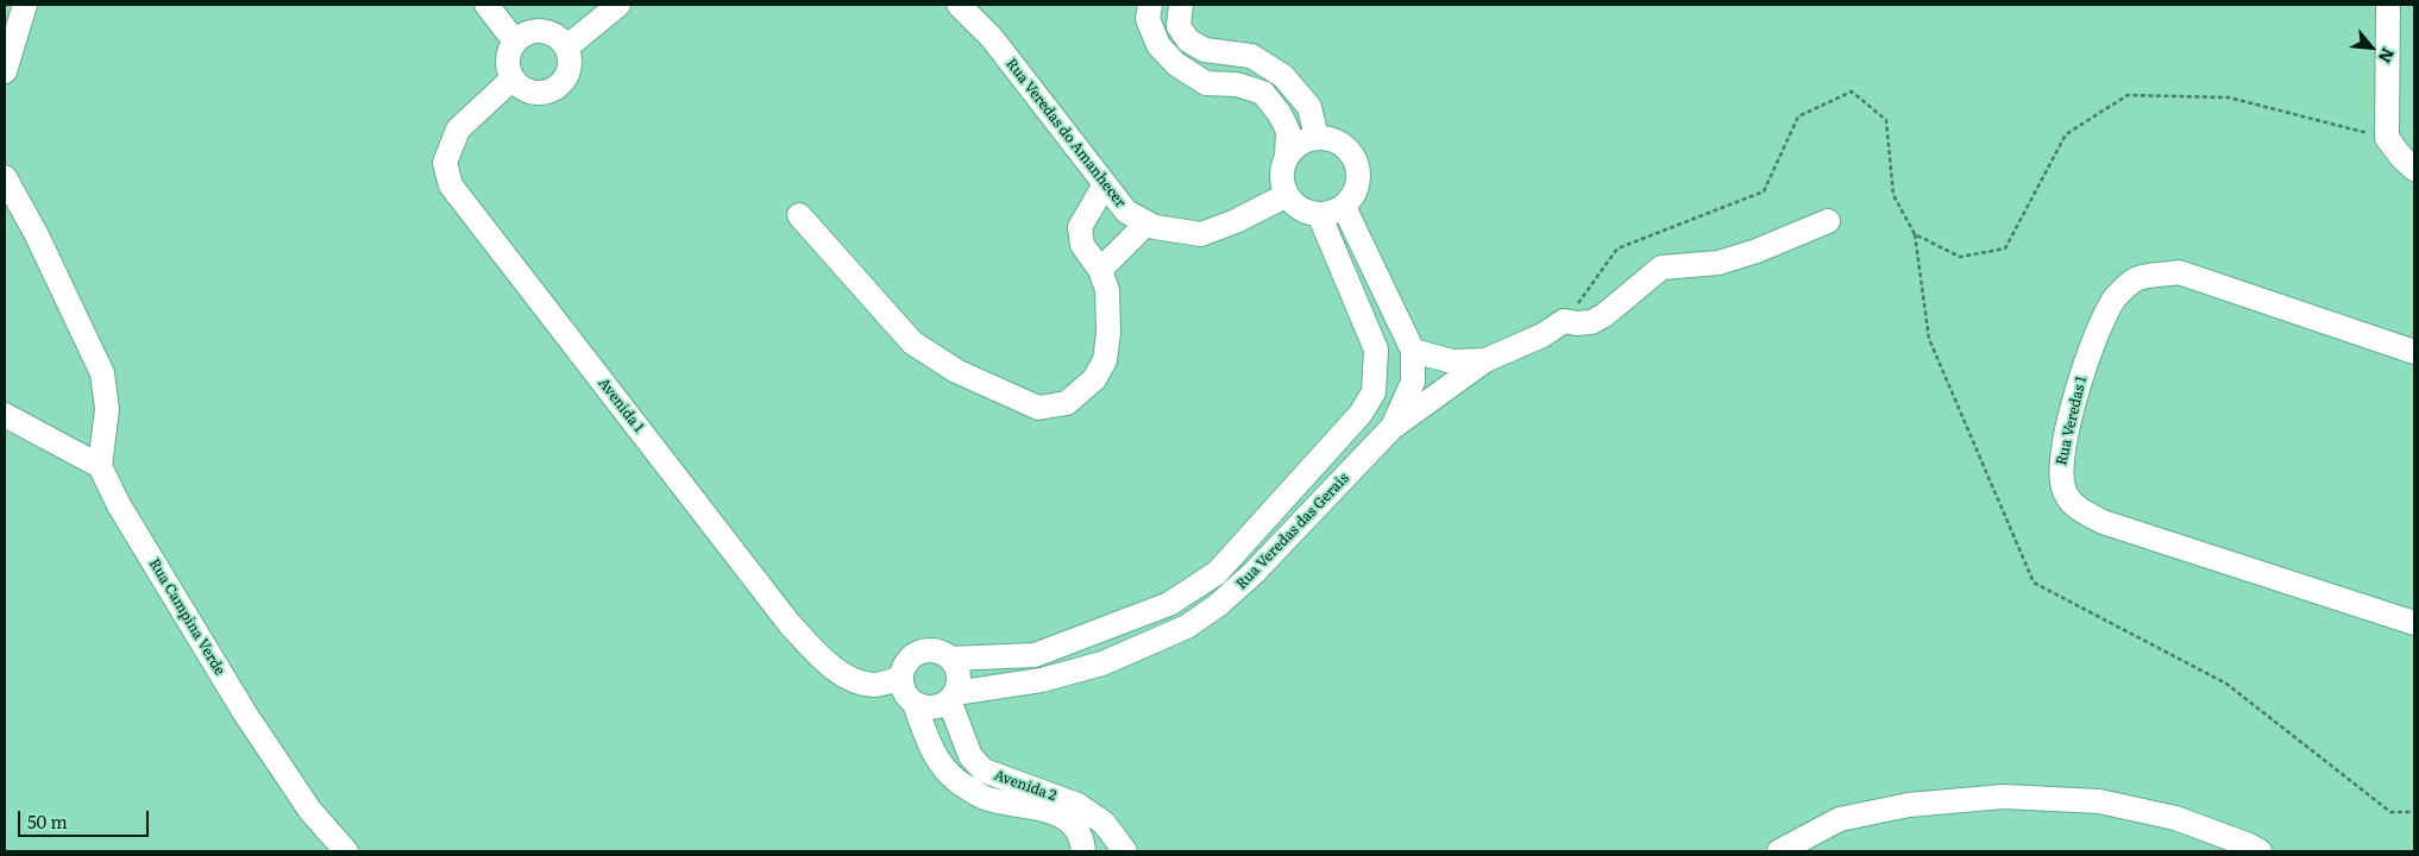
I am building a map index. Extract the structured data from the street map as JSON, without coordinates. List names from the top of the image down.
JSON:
{
  "streets": {
    "street": [
      "Rua Veredas do Amanhecer",
      "Avenida 1",
      "Rua Veredas 1",
      "Rua Veredas das Gerais",
      "Rua Campina Verde",
      "Avenida 2"
    ]
  },
  "crossings": [
    ["Rua Veredas do Amanhecer", "Rua Veredas das Gerais"],
    ["Avenida 1", "Rua Veredas das Gerais"],
    ["Avenida 1", "Avenida 2"],
    ["Rua Veredas das Gerais", "Avenida 2"]
  ],
  "scale_bar": "50 m",
  "north": "bottom right"
}
